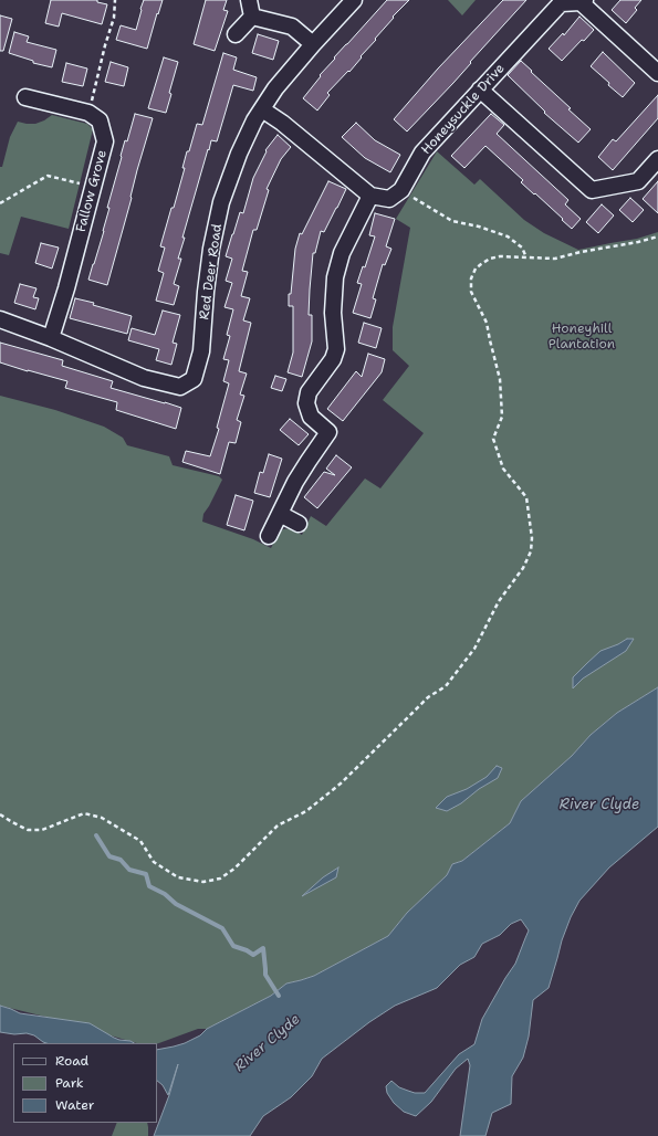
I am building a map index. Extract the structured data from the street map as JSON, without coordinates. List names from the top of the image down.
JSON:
{
  "streets": {
    "street": ["Honeysuckle Drive", "Fallow Grove", "Red Deer Road"]
  },
  "crossings": [
    ["Fallow Grove", "Red Deer Road"]
  ],
  "water": ["River Clyde"],
  "parks": ["Honeyhill Plantation"],
  "legend": ["Road", "Park", "Water"]
}
